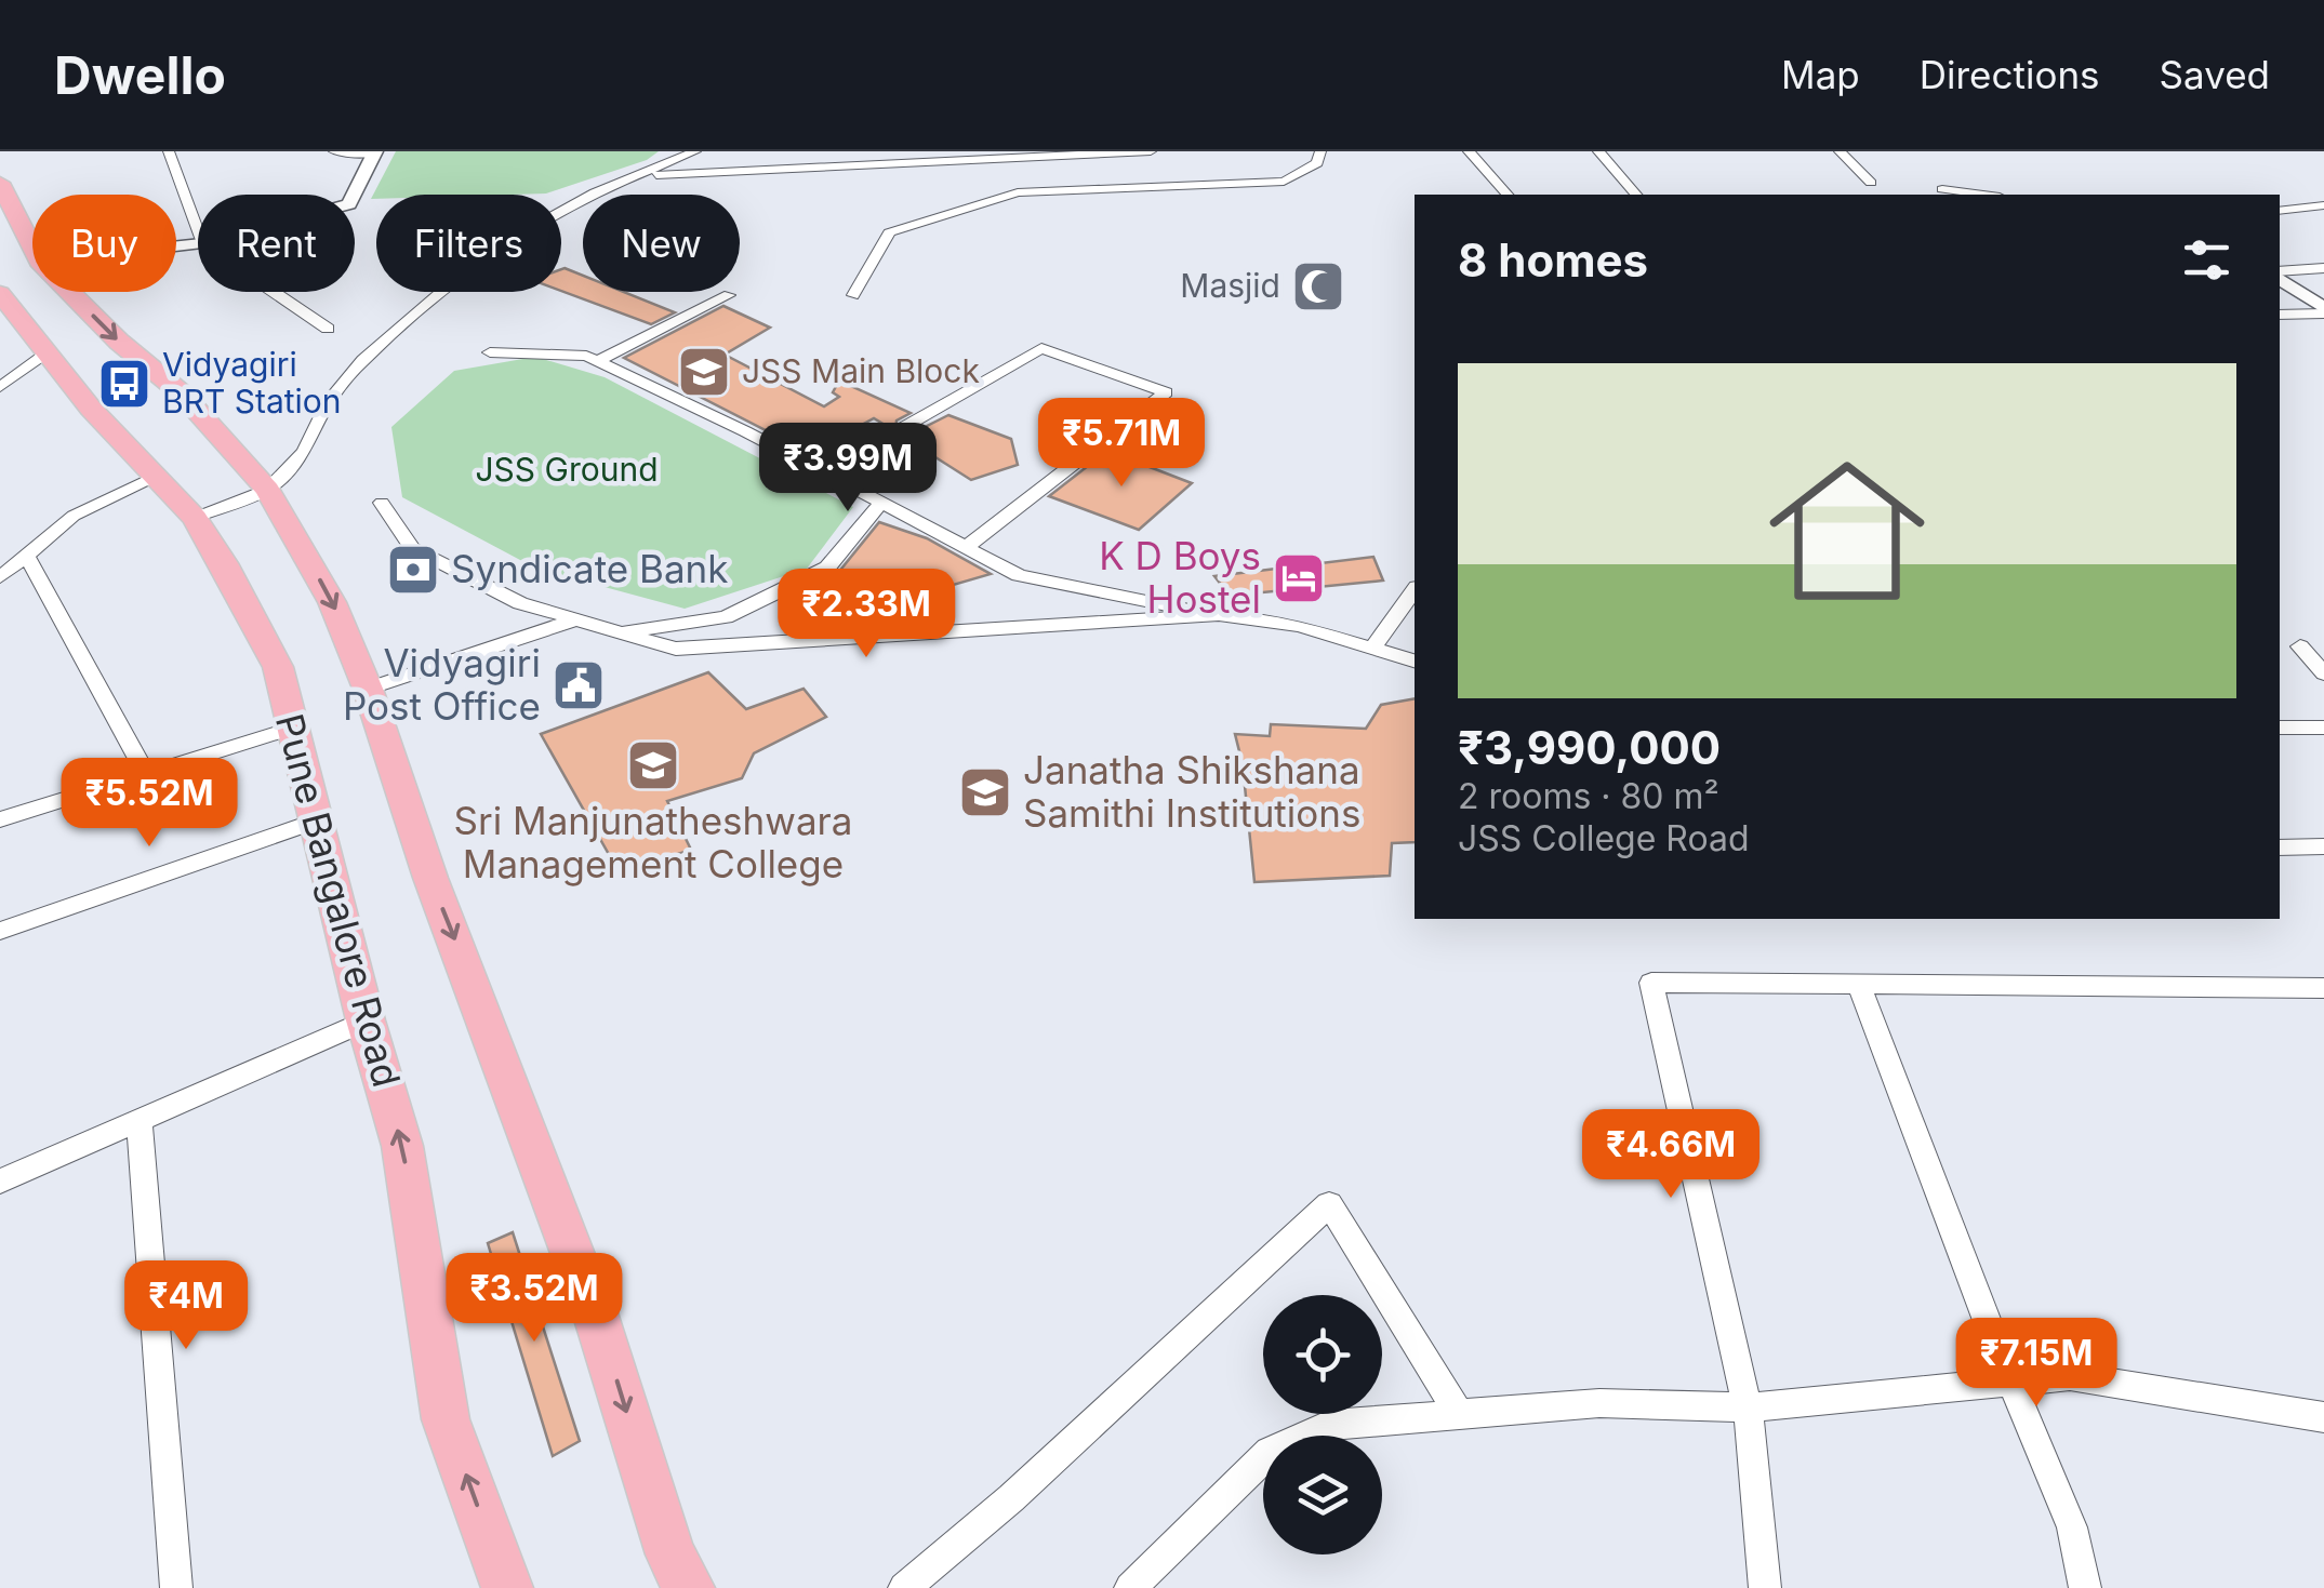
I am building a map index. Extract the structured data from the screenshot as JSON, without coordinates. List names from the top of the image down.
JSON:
{
  "streets": {
    "main road": ["Pune Bangalore Road"]
  },
  "parks": ["JSS Ground"],
  "places": {
    "mosque": ["Masjid"],
    "school or university": ["JSS Main Block", "Sri Manjunatheshwara Management College", "Janatha Shikshana Samithi Institutions"],
    "bus stop": ["Vidyagiri BRT Station"],
    "bank": ["Syndicate Bank"],
    "hotel": ["K D Boys Hostel"],
    "public building": ["Vidyagiri Post Office"]
  },
  "page": {
    "header": "Dwello",
    "nav": ["Map", "Directions", "Saved"],
    "chip": [
      "Buy",
      "Rent",
      "Filters",
      "New"
    ],
    "heading": "8 homes",
    "list": [
      {
        "name": "₹3,990,000",
        "note": "2 rooms · 80 m² · JSS College Road"
      }
    ],
    "price": [
      "₹5.71M",
      "₹3.99M",
      "₹2.33M",
      "₹5.52M",
      "₹4.66M",
      "₹3.52M",
      "₹4M",
      "₹7.15M"
    ]
  }
}
